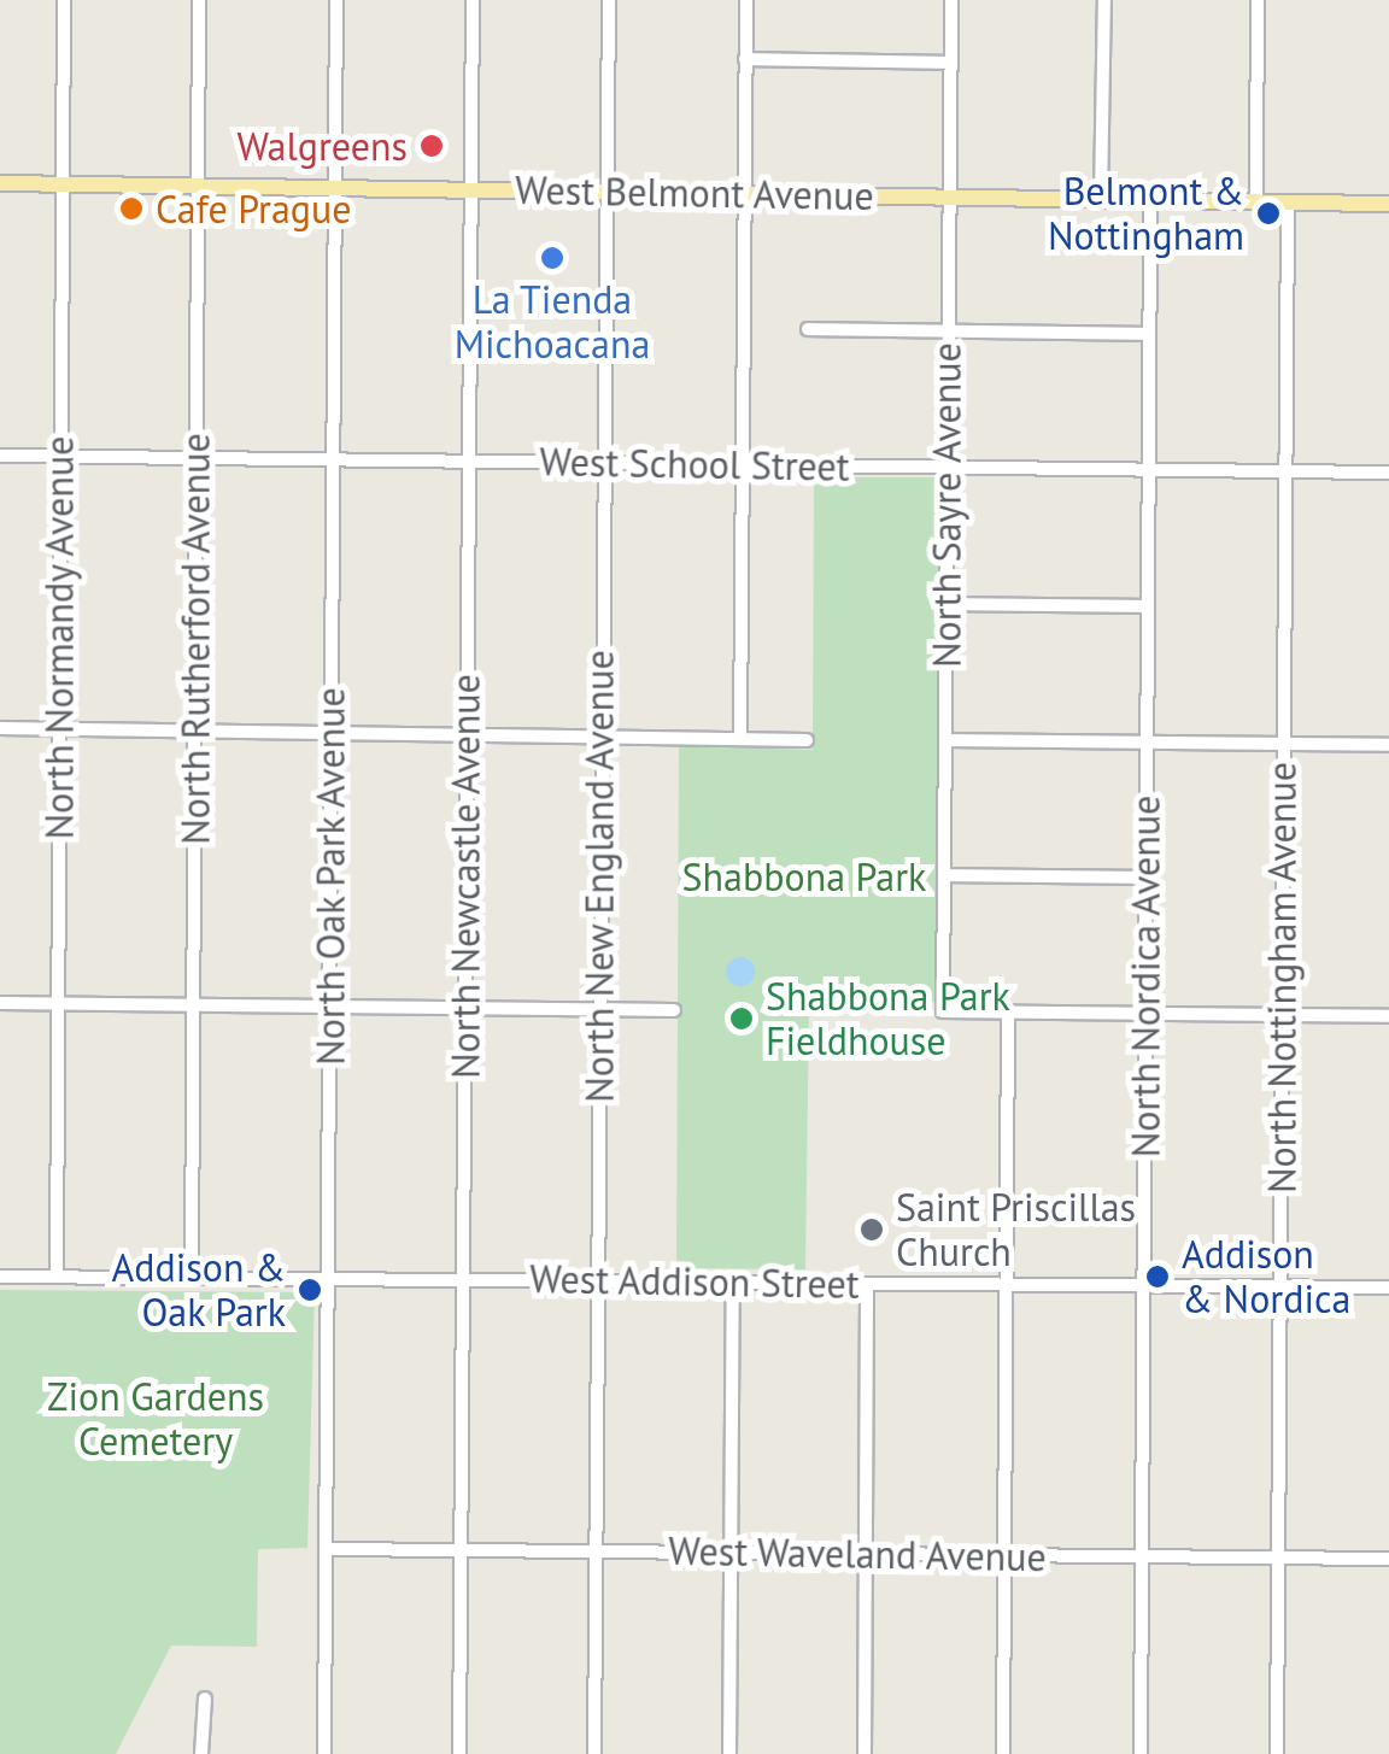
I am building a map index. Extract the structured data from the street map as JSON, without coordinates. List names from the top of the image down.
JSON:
{
  "streets": {
    "main road": ["West Belmont Avenue"],
    "street": [
      "West School Street",
      "North Sayre Avenue",
      "North Normandy Avenue",
      "North Rutherford Avenue",
      "North Oak Park Avenue",
      "North Newcastle Avenue",
      "North New England Avenue",
      "North Nordica Avenue",
      "North Nottingham Avenue",
      "West Addison Street",
      "West Waveland Avenue"
    ]
  },
  "crossings": [
    ["West Belmont Avenue", "North Sayre Avenue"],
    ["West Belmont Avenue", "North Normandy Avenue"],
    ["West Belmont Avenue", "North Rutherford Avenue"],
    ["West Belmont Avenue", "North Oak Park Avenue"],
    ["West Belmont Avenue", "North Newcastle Avenue"],
    ["West Belmont Avenue", "North New England Avenue"],
    ["West Belmont Avenue", "North Nordica Avenue"],
    ["West Belmont Avenue", "North Nottingham Avenue"],
    ["West School Street", "North Sayre Avenue"],
    ["West School Street", "North Normandy Avenue"],
    ["West School Street", "North Rutherford Avenue"],
    ["West School Street", "North Oak Park Avenue"],
    ["West School Street", "North Newcastle Avenue"],
    ["West School Street", "North New England Avenue"],
    ["West School Street", "North Nordica Avenue"],
    ["West School Street", "North Nottingham Avenue"],
    ["North Normandy Avenue", "West Addison Street"],
    ["North Rutherford Avenue", "West Addison Street"],
    ["North Oak Park Avenue", "West Addison Street"],
    ["North Oak Park Avenue", "West Waveland Avenue"],
    ["North Newcastle Avenue", "West Addison Street"],
    ["North Newcastle Avenue", "West Waveland Avenue"],
    ["North New England Avenue", "West Addison Street"],
    ["North New England Avenue", "West Waveland Avenue"],
    ["North Nordica Avenue", "West Addison Street"],
    ["North Nordica Avenue", "West Waveland Avenue"],
    ["North Nottingham Avenue", "West Addison Street"],
    ["North Nottingham Avenue", "West Waveland Avenue"]
  ],
  "parks": ["Shabbona Park", "Zion Gardens Cemetery"],
  "places": [
    "Walgreens",
    "Cafe Prague",
    "Belmont & Nottingham",
    "La Tienda Michoacana",
    "Shabbona Park Fieldhouse",
    "Saint Priscillas Church",
    "Addison & Nordica",
    "Addison & Oak Park"
  ]
}
